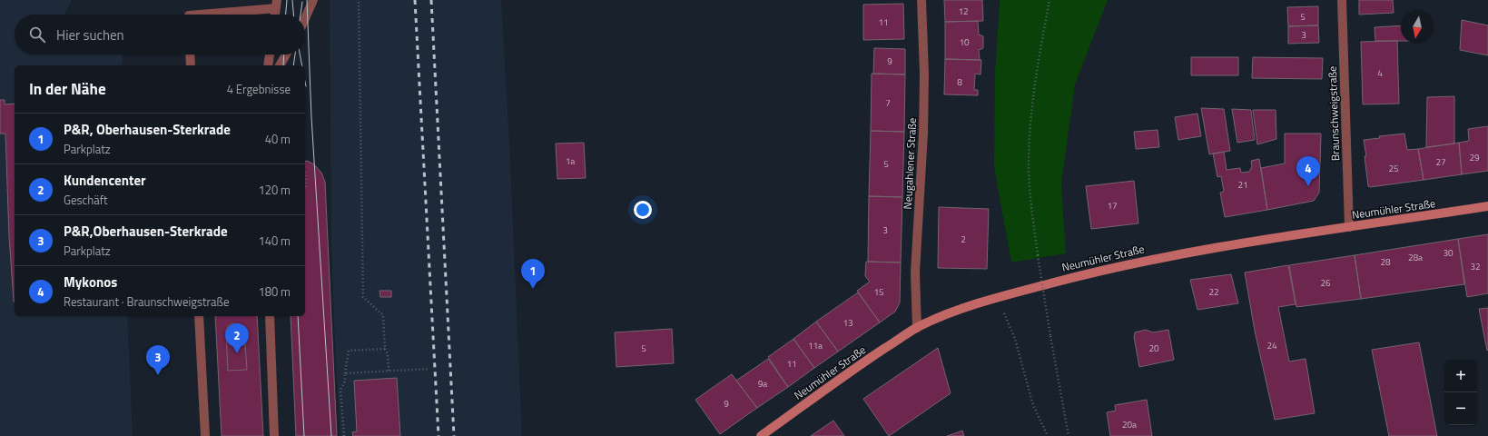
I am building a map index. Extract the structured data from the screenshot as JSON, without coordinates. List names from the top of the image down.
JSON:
{
  "streets": {
    "main road": ["Neumühler Straße"],
    "street": ["Braunschweigstraße", "Neugahlener Straße"]
  },
  "crossings": [
    ["Braunschweigstraße", "Neumühler Straße"],
    ["Neugahlener Straße", "Neumühler Straße"]
  ],
  "house_numbers": [
    "12",
    "5",
    "11",
    "3",
    "10",
    "9",
    "4",
    "8",
    "7",
    "29",
    "1a",
    "27",
    "5",
    "25",
    "21",
    "17",
    "3",
    "2",
    "30",
    "28a",
    "28",
    "32",
    "26",
    "15",
    "22",
    "13",
    "11a",
    "24",
    "5",
    "20",
    "11",
    "9a",
    "9",
    "20a"
  ],
  "north": "bottom",
  "page": {
    "search": "Hier suchen",
    "heading": ["In der Nähe", "4 Ergebnisse"],
    "list": [
      {
        "mark": "1",
        "name": "P&R, Oberhausen-Sterkrade",
        "note": "Parkplatz",
        "value": "40 m"
      },
      {
        "mark": "2",
        "name": "Kundencenter",
        "note": "Geschäft",
        "value": "120 m"
      },
      {
        "mark": "3",
        "name": "P&R,Oberhausen-Sterkrade",
        "note": "Parkplatz",
        "value": "140 m"
      },
      {
        "mark": "4",
        "name": "Mykonos",
        "note": "Restaurant · Braunschweigstraße",
        "value": "180 m"
      }
    ],
    "pins": [
      "4",
      "1",
      "2",
      "3"
    ],
    "map_buttons": ["+", "−"]
  }
}
